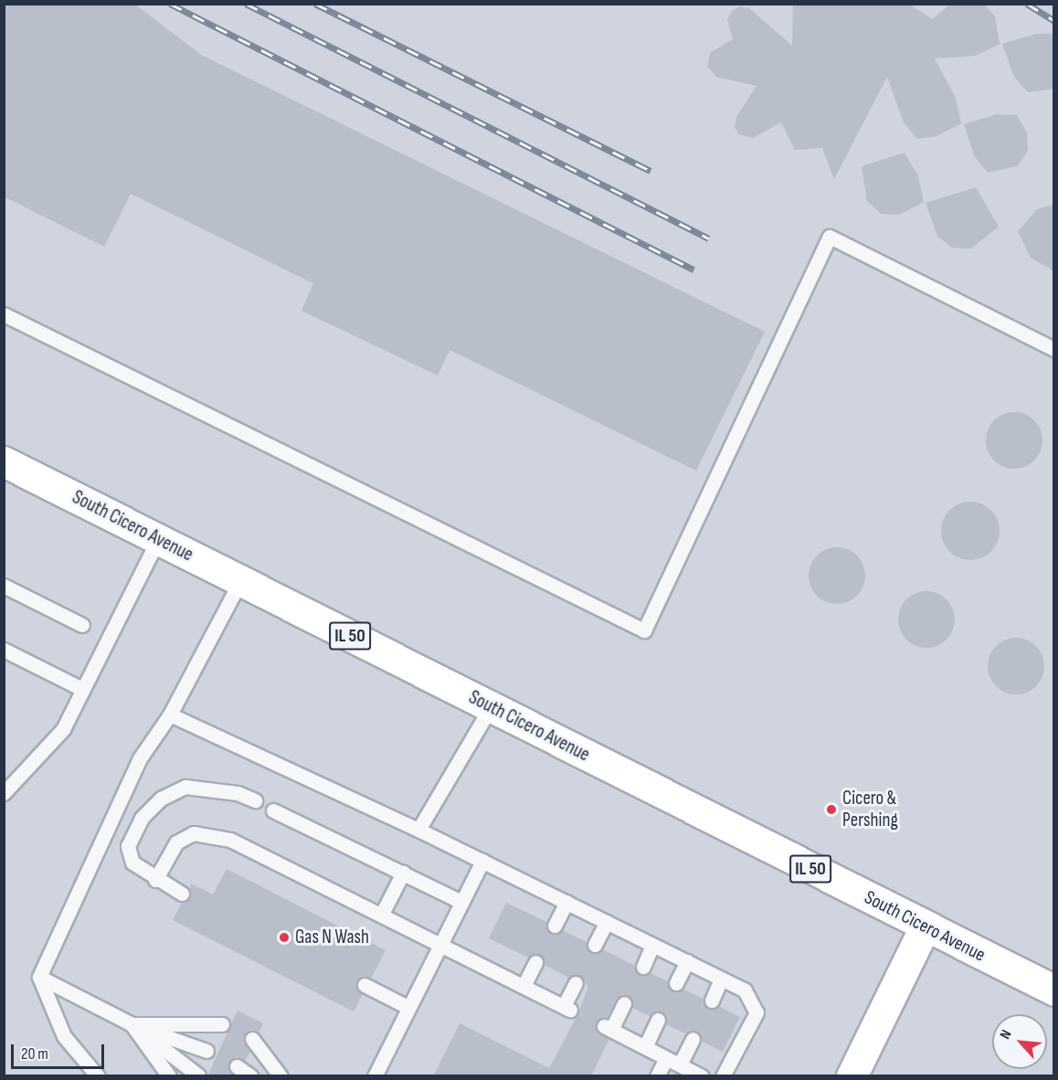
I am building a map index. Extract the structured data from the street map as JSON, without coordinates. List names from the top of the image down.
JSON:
{
  "streets": {
    "main road": ["South Cicero Avenue", "IL 50"]
  },
  "places": ["Cicero & Pershing", "Gas N Wash"],
  "scale_bar": "20 m",
  "north": "top left"
}
